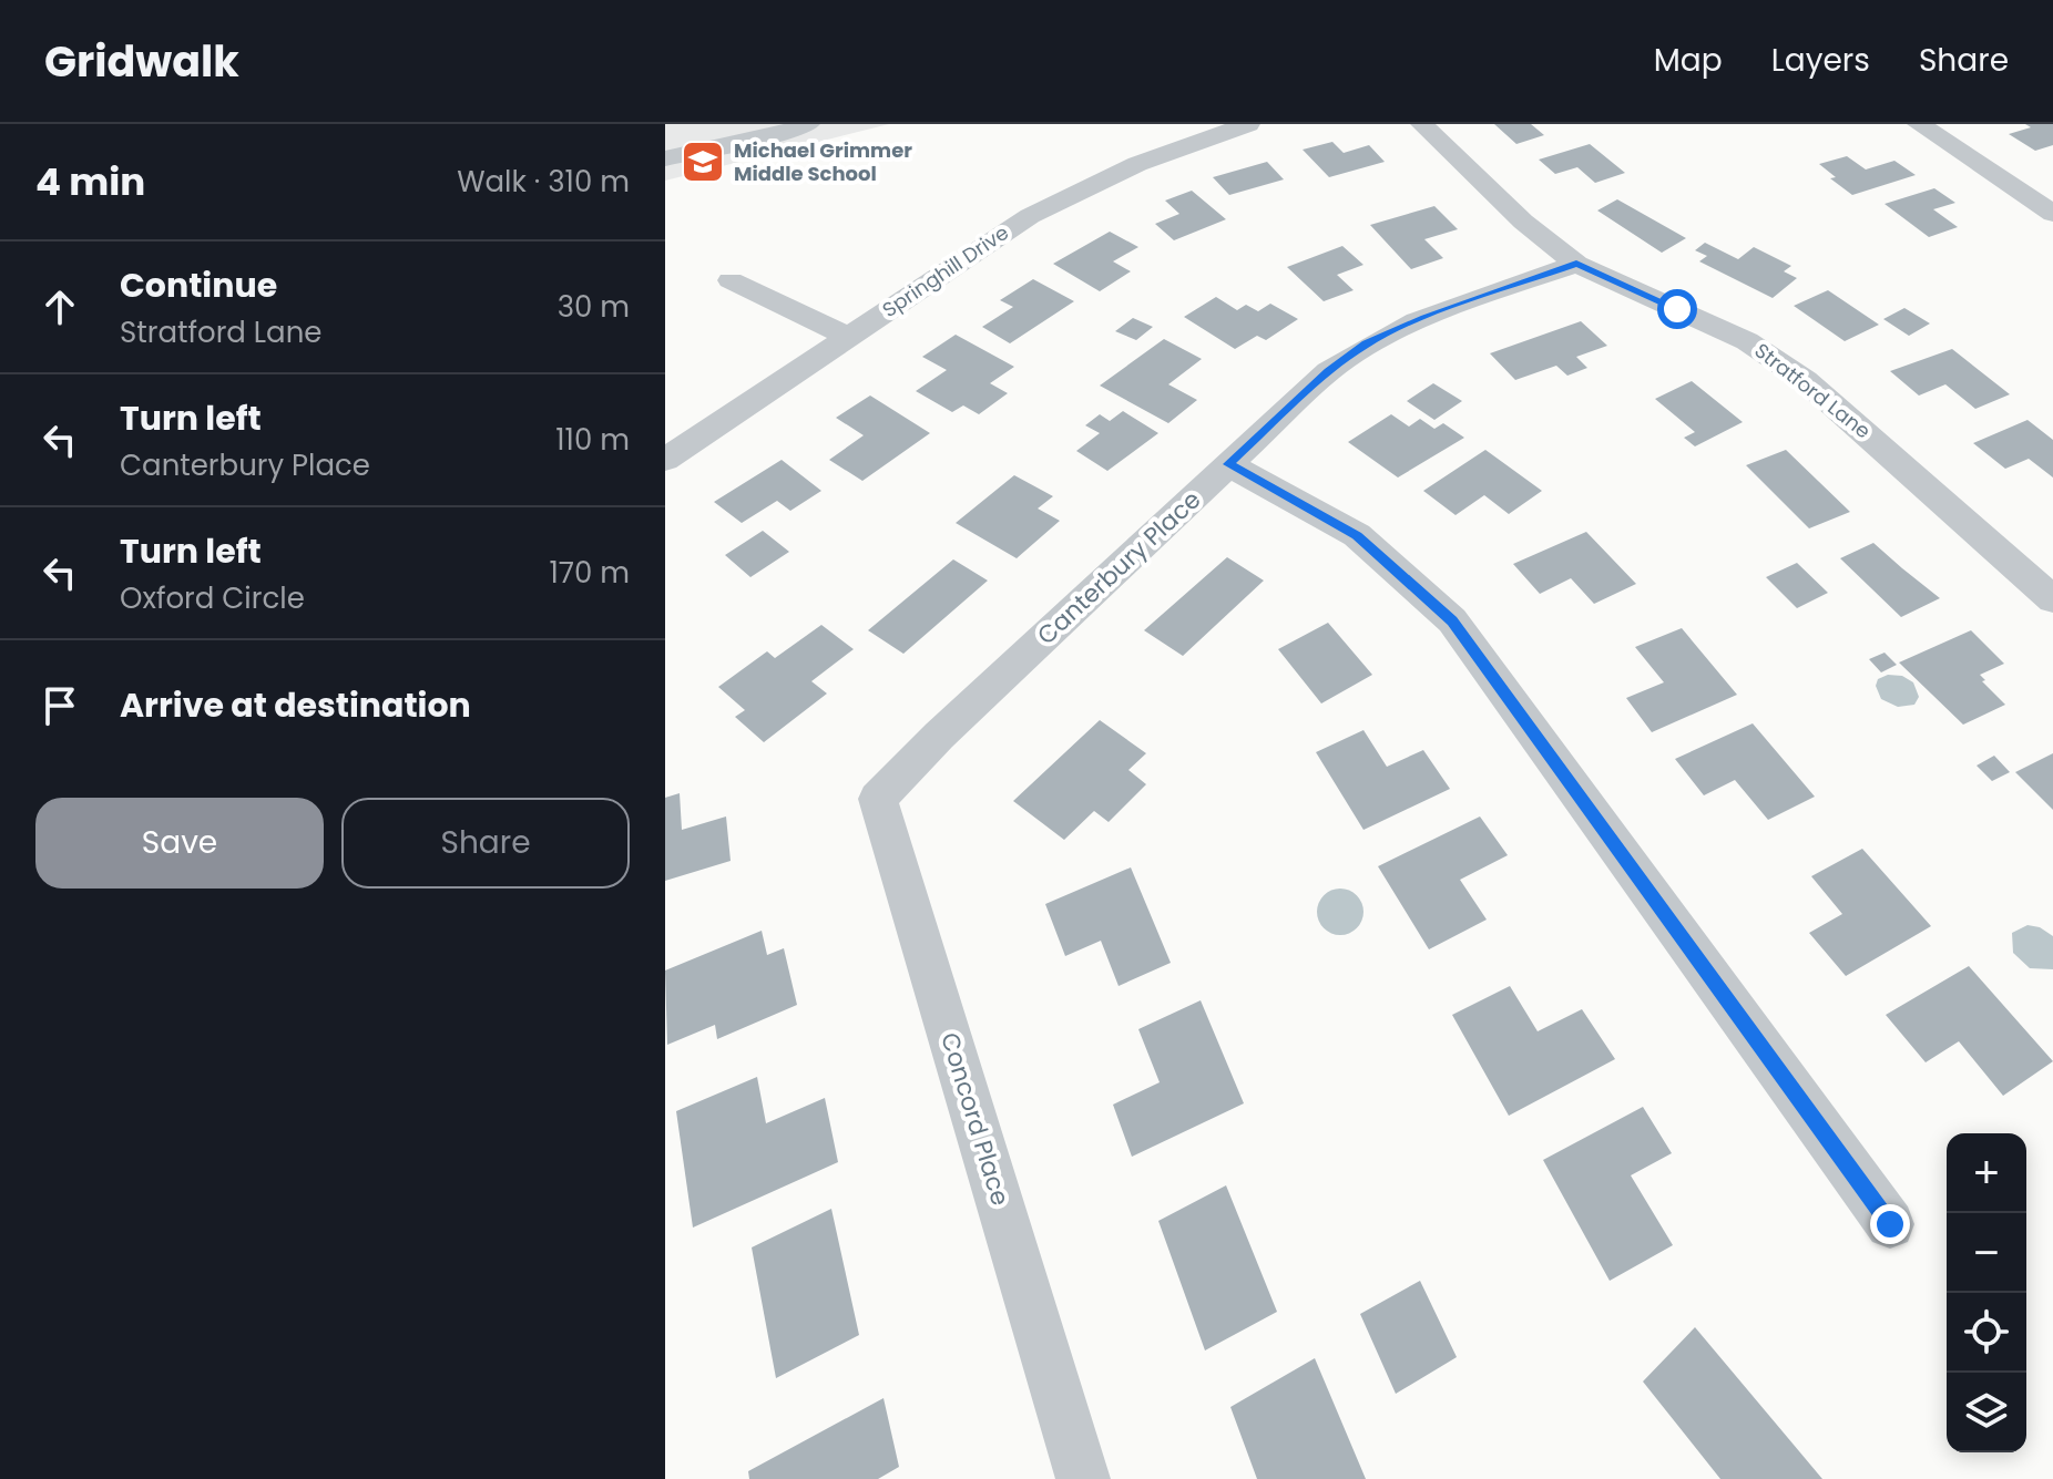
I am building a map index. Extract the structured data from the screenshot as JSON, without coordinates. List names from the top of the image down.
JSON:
{
  "streets": {
    "street": [
      "Springhill Drive",
      "Stratford Lane",
      "Canterbury Place",
      "Concord Place"
    ]
  },
  "crossings": [
    ["Stratford Lane", "Canterbury Place"],
    ["Canterbury Place", "Concord Place"]
  ],
  "places": {
    "school or university": ["Michael Grimmer Middle School"]
  },
  "page": {
    "header": "Gridwalk",
    "nav": ["Map", "Layers", "Share"],
    "heading": ["4 min", "Walk · 310 m"],
    "list": [
      ["Continue", "Stratford Lane", "30 m"],
      ["Turn left", "Canterbury Place", "110 m"],
      ["Turn left", "Oxford Circle", "170 m"],
      "Arrive at destination"
    ],
    "buttons": ["Save", "Share"],
    "map_buttons": ["+", "−"]
  }
}
